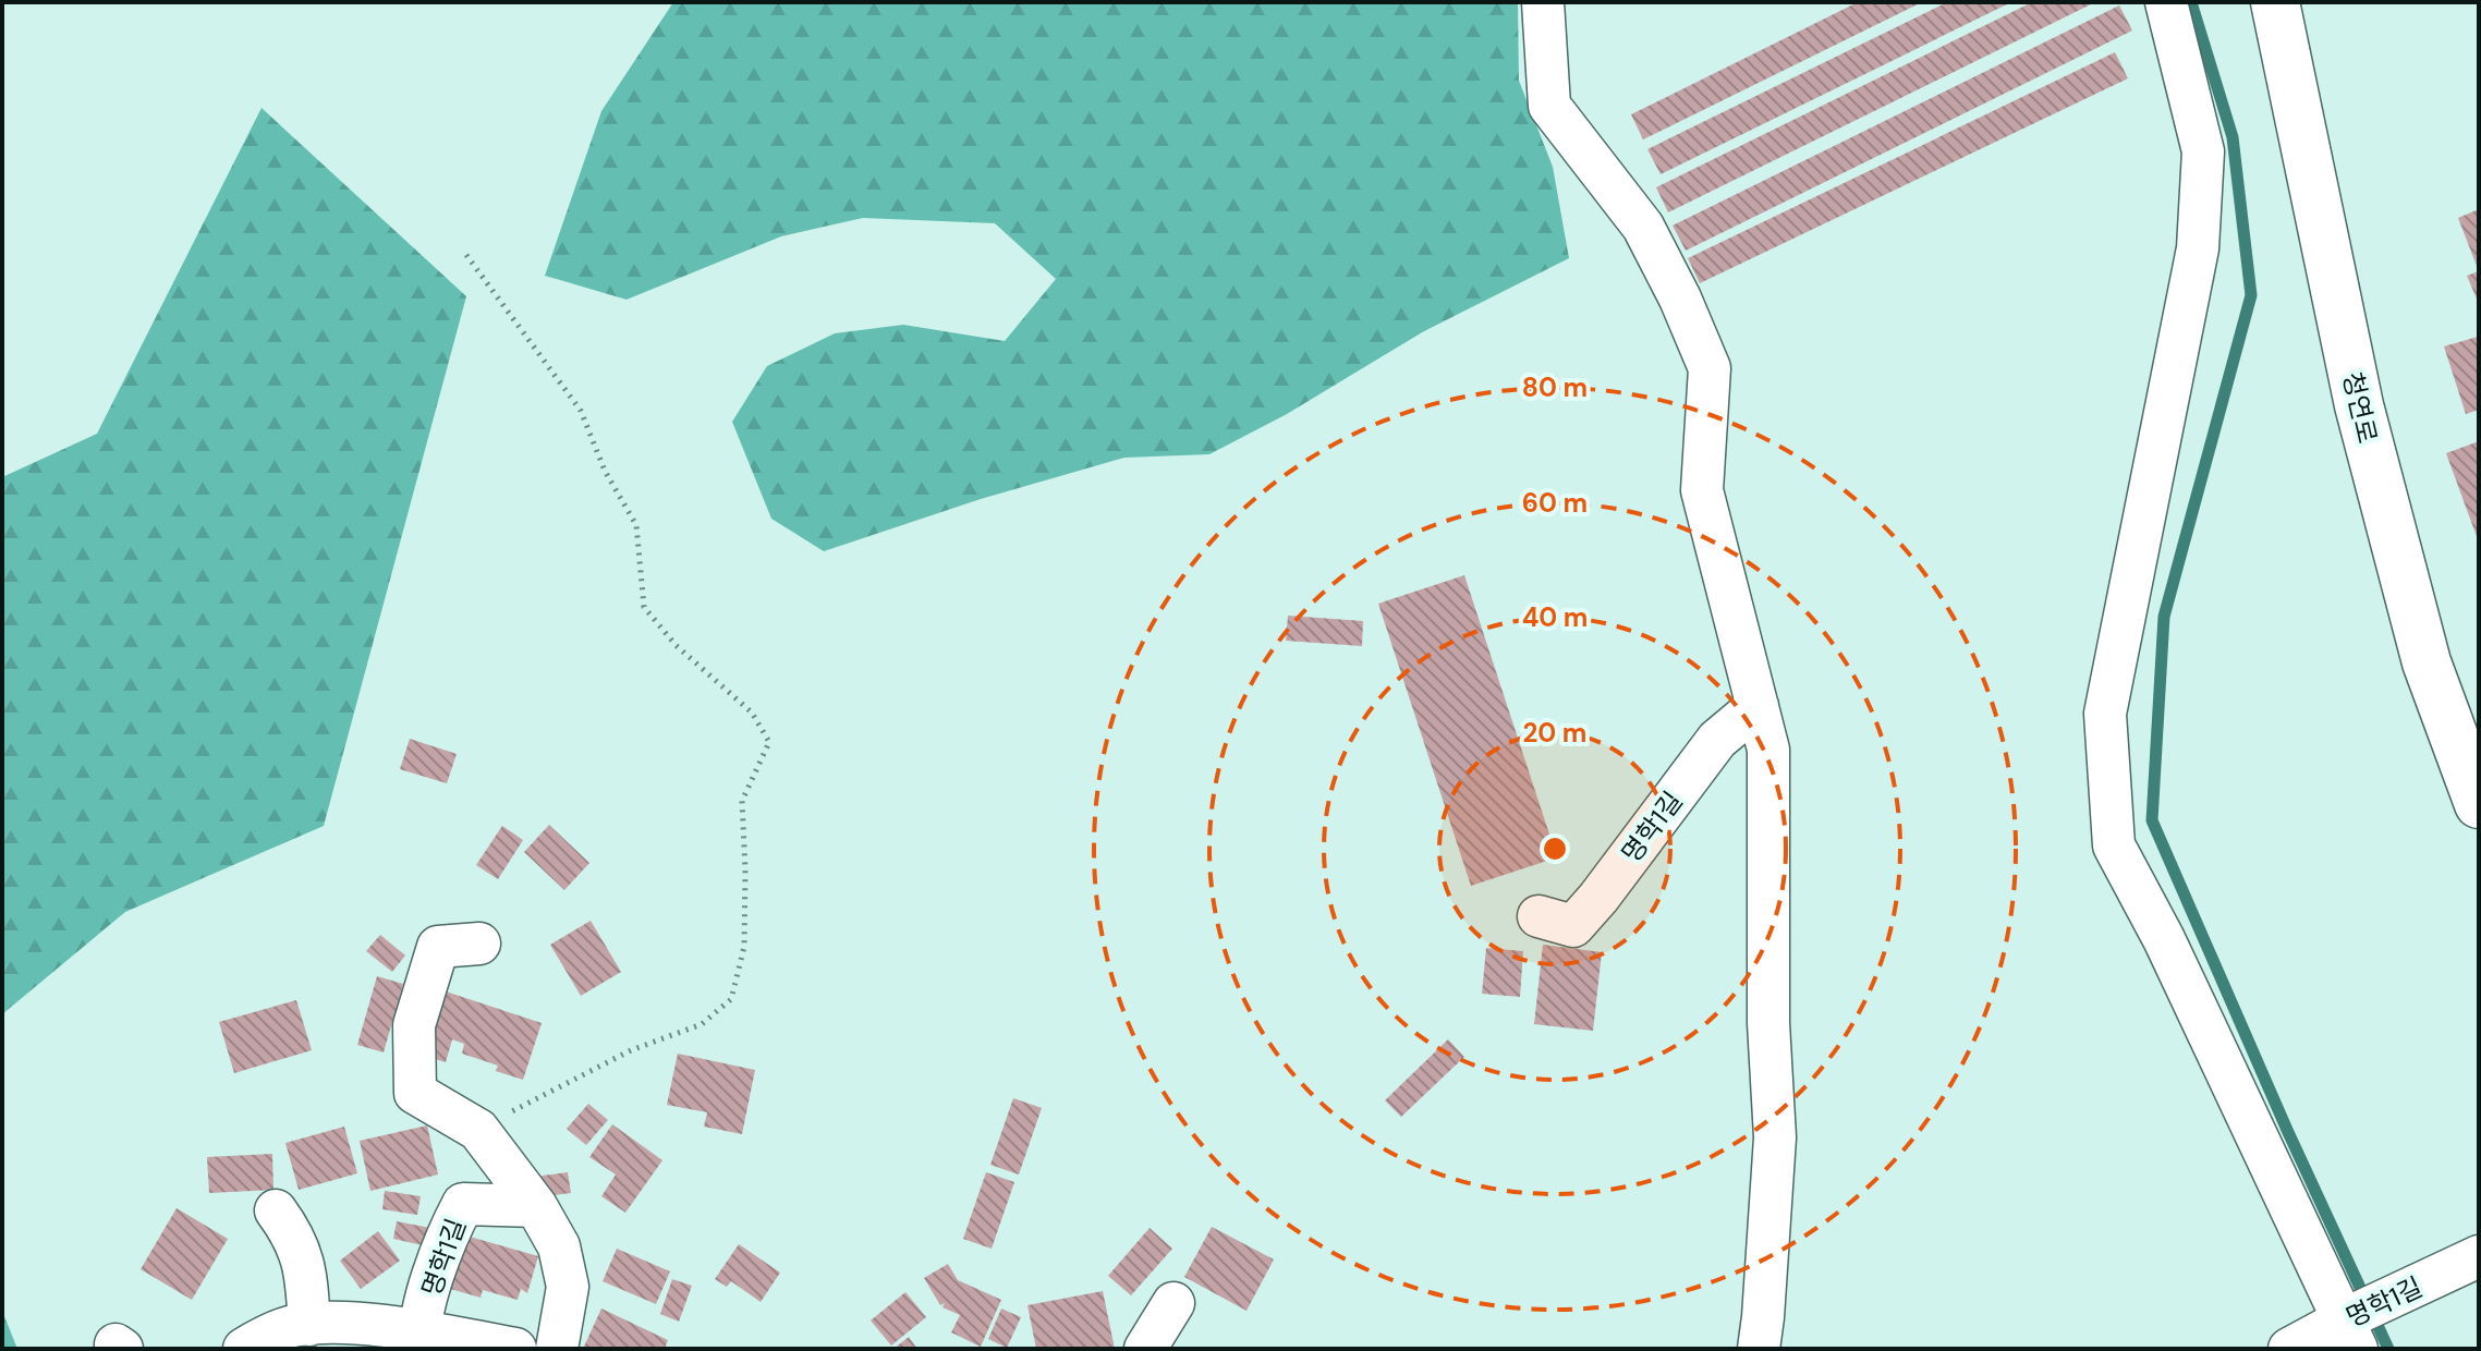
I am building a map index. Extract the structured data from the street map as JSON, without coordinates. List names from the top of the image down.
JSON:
{
  "streets": {
    "main road": ["청연로"],
    "street": ["명학1길"]
  },
  "rings": [
    "80 m",
    "60 m",
    "40 m",
    "20 m"
  ]
}
